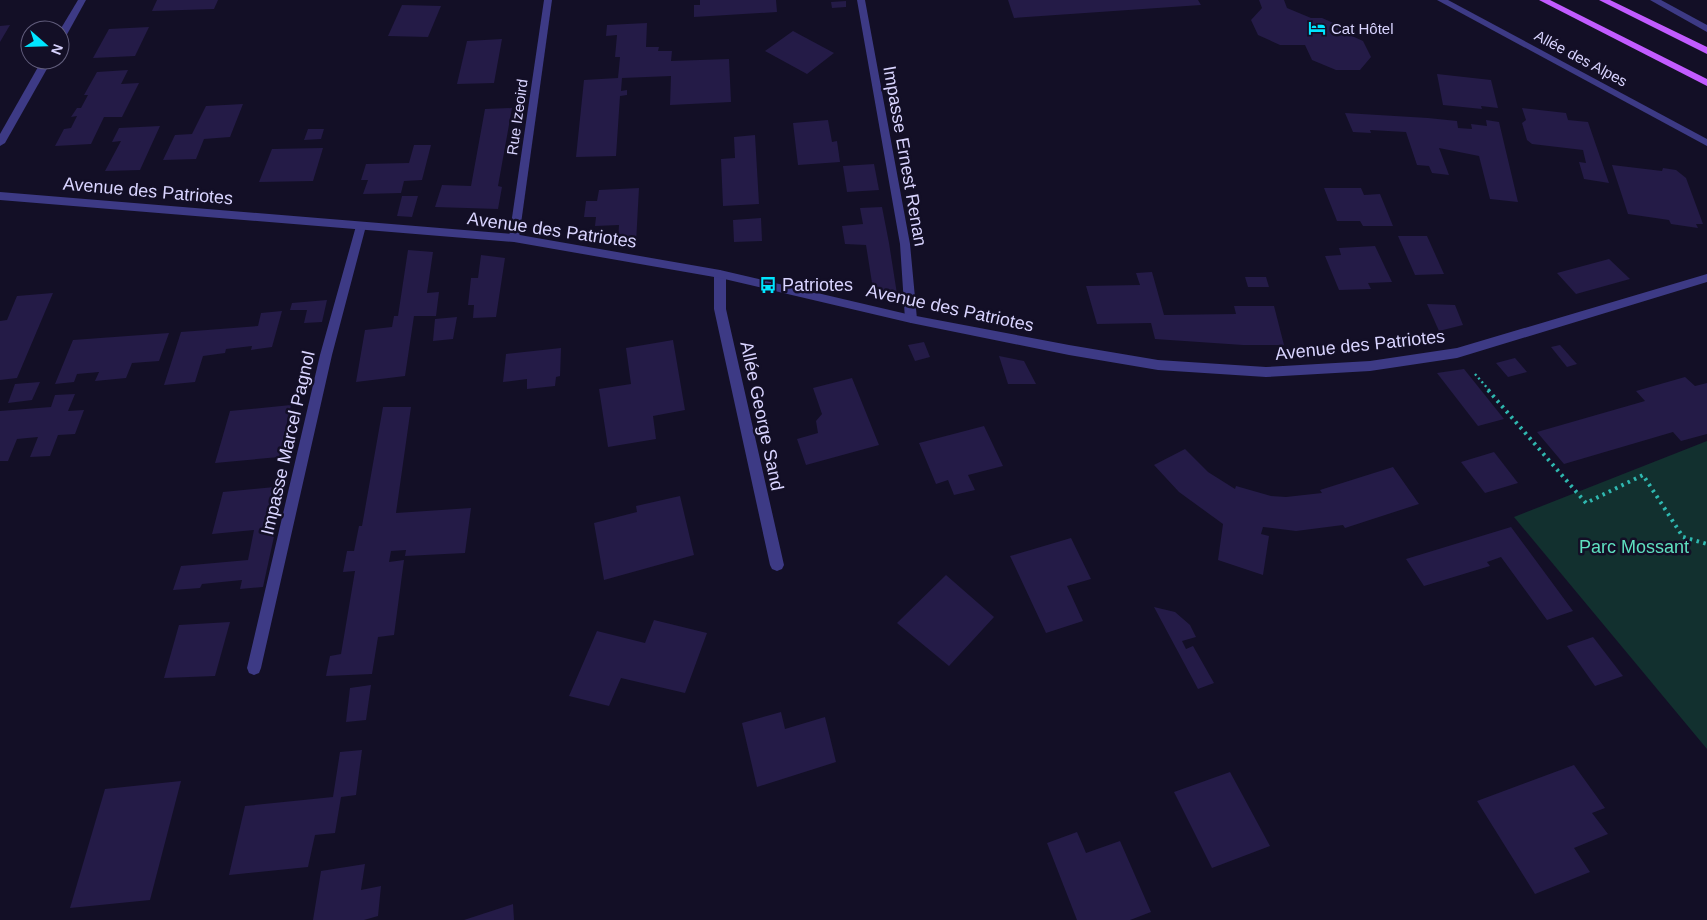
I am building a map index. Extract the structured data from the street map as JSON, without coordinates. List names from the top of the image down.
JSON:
{
  "streets": {
    "street": [
      "Allée des Alpes",
      "Rue Izeoird",
      "Impasse Ernest Renan",
      "Avenue des Patriotes",
      "Allée George Sand",
      "Impasse Marcel Pagnol"
    ]
  },
  "crossings": [
    ["Rue Izeoird", "Avenue des Patriotes"],
    ["Impasse Ernest Renan", "Avenue des Patriotes"],
    ["Avenue des Patriotes", "Allée George Sand"],
    ["Avenue des Patriotes", "Impasse Marcel Pagnol"]
  ],
  "parks": ["Parc Mossant"],
  "places": {
    "hotel": ["Cat Hôtel"],
    "bus stop": ["Patriotes"]
  },
  "north": "right"
}
